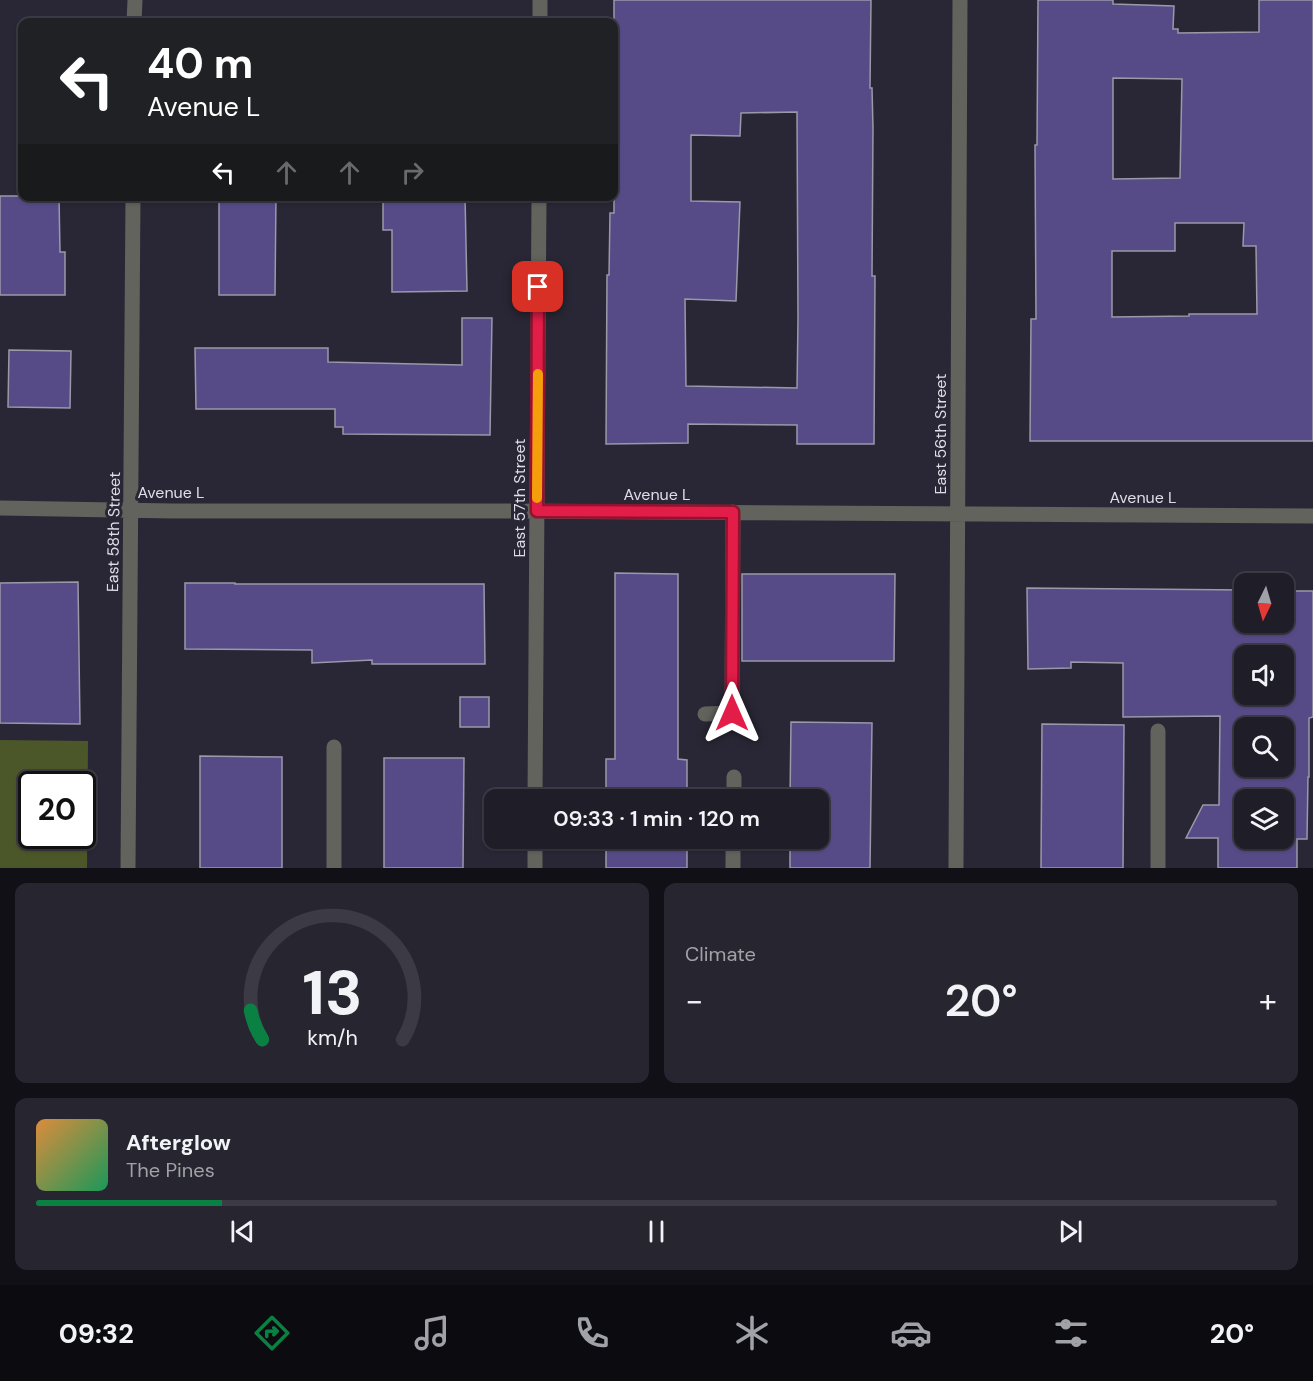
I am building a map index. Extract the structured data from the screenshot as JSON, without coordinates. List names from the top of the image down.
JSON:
{
  "streets": {
    "street": [
      "East 56th Street",
      "Avenue L",
      "East 57th Street",
      "East 58th Street"
    ]
  },
  "crossings": [
    ["East 56th Street", "Avenue L"],
    ["Avenue L", "East 57th Street"],
    ["Avenue L", "East 58th Street"]
  ],
  "north": "bottom",
  "page": {
    "turn": ["40 m", "Avenue L"],
    "limit": "20",
    "trip": "09:33 · 1 min · 120 m",
    "tile": "Climate",
    "heat": ["−", "20°", "+"],
    "song": ["Afterglow", "The Pines"],
    "tabs": ["09:32", "20°"],
    "gauge": ["13", "km/h"]
  }
}
